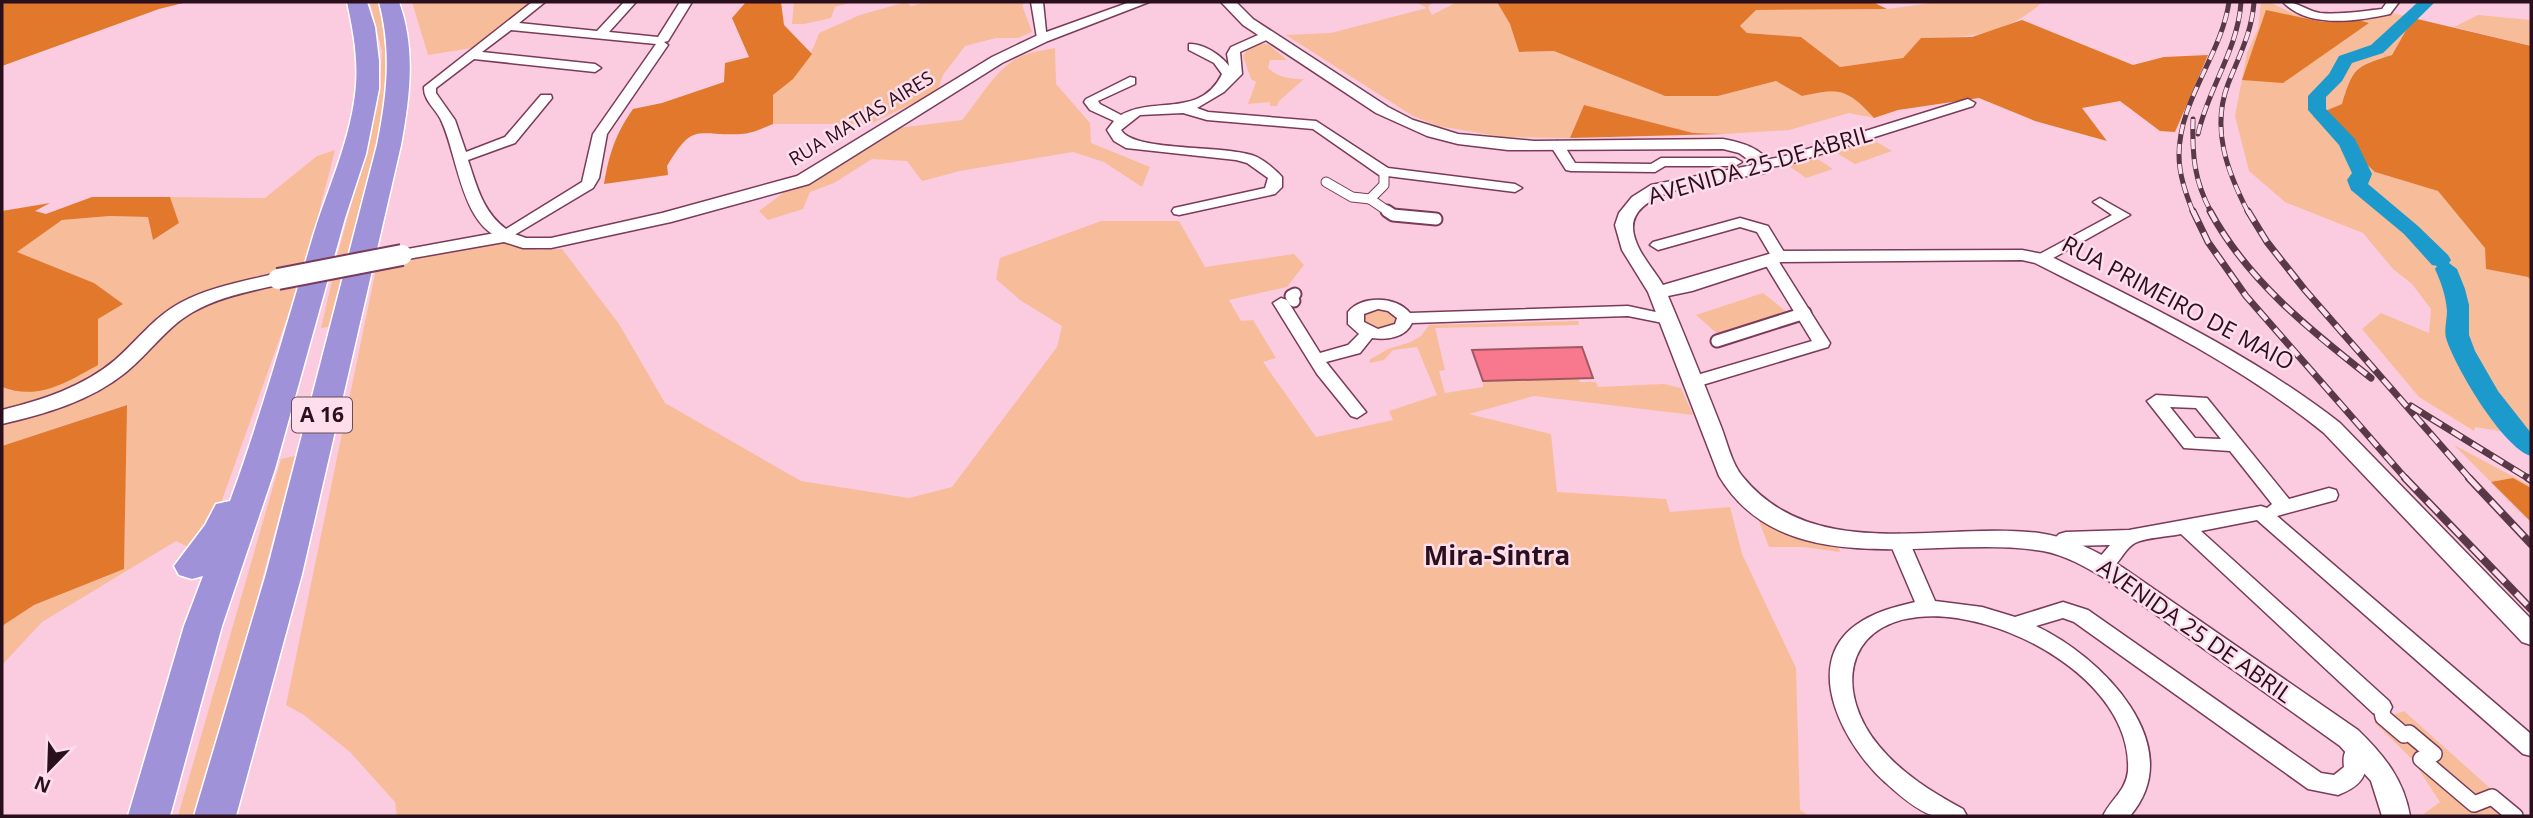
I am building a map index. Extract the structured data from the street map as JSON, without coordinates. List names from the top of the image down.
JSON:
{
  "streets": {
    "highway": ["A 16"],
    "street": ["RUA MATIAS AIRES", "AVENIDA 25 DE ABRIL", "RUA PRIMEIRO DE MAIO"]
  },
  "crossings": [
    ["AVENIDA 25 DE ABRIL", "RUA PRIMEIRO DE MAIO"]
  ],
  "districts": ["Mira-Sintra"],
  "north": "bottom left"
}
